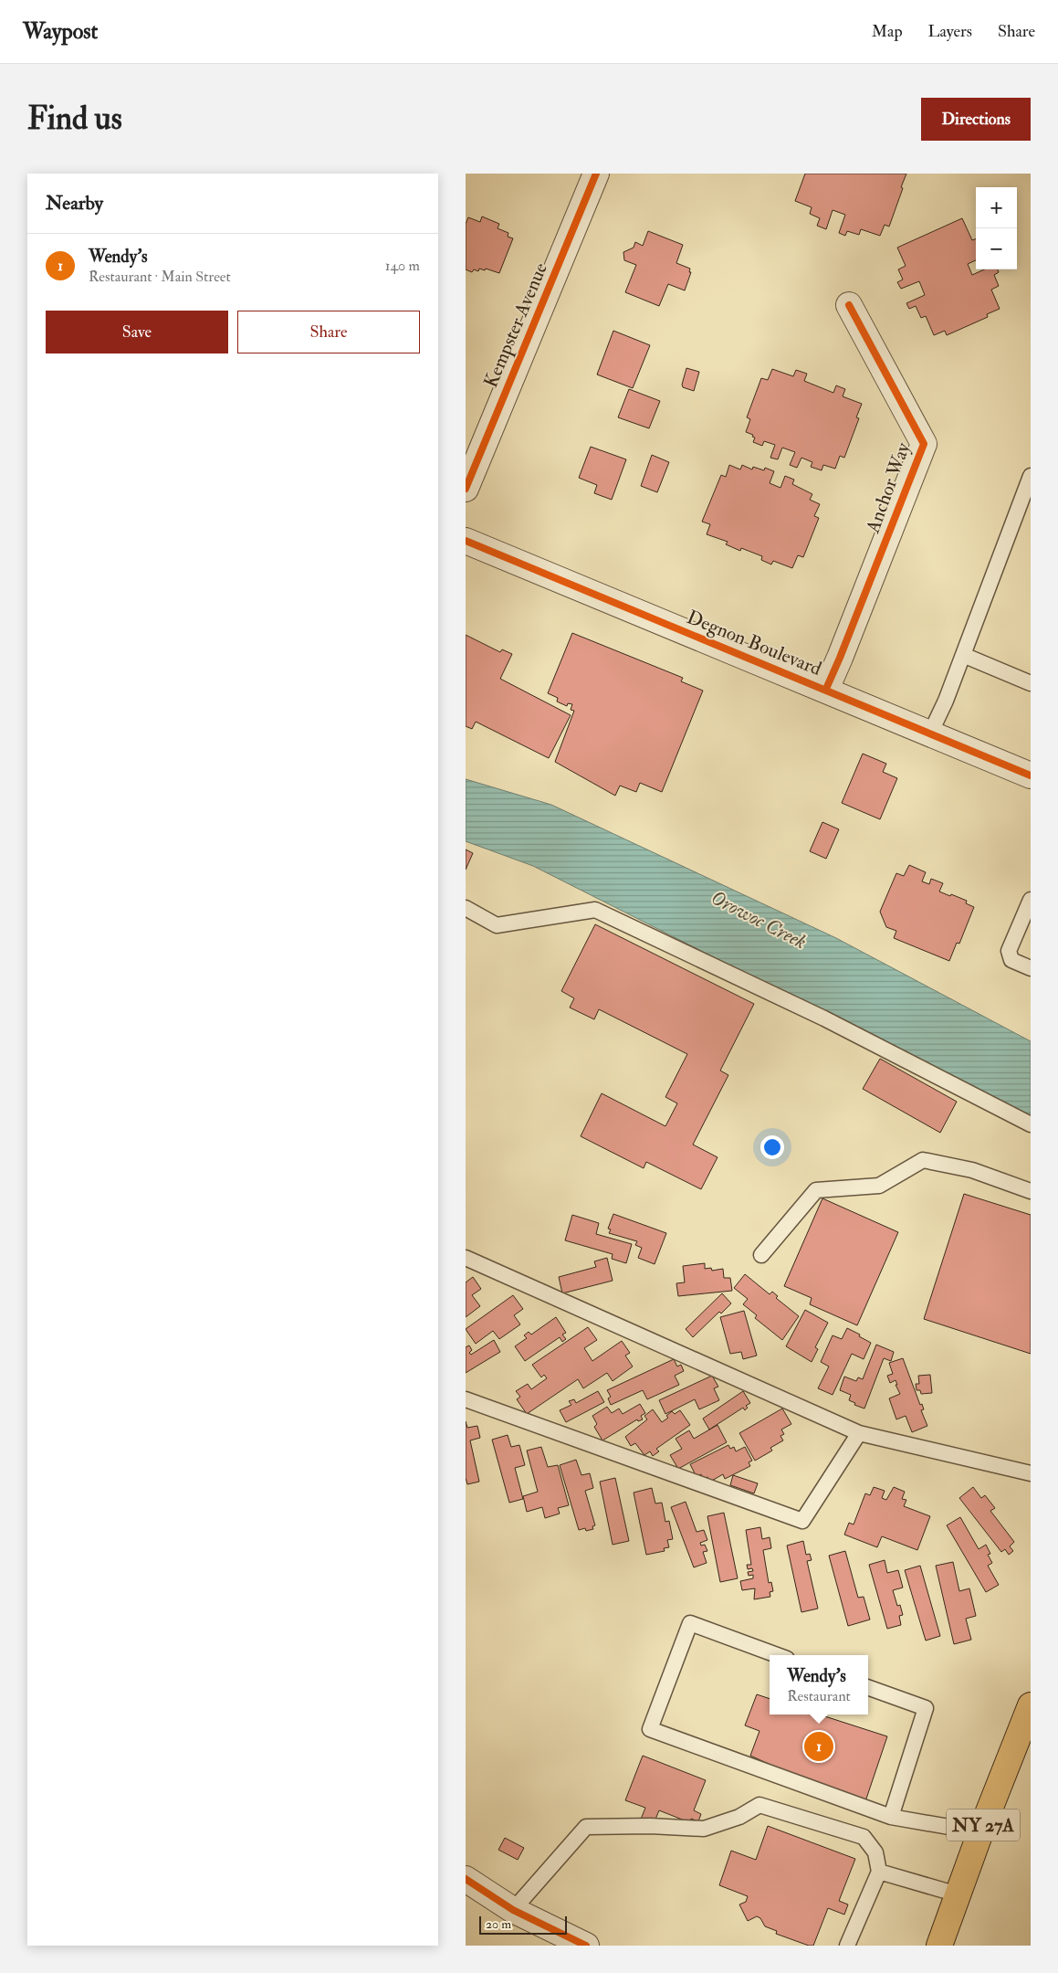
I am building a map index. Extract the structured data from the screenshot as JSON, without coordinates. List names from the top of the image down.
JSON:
{
  "streets": {
    "main road": ["NY 27A"],
    "street": ["Kempster Avenue", "Anchor Way", "Degnon Boulevard"]
  },
  "crossings": [
    ["Anchor Way", "Degnon Boulevard"]
  ],
  "water": ["Orowoc Creek"],
  "scale_bar": "20 m",
  "page": {
    "header": "Waypost",
    "nav": ["Map", "Layers", "Share"],
    "buttons": [
      "Directions",
      ["Save", "Share"]
    ],
    "title": "Find us",
    "heading": "Nearby",
    "map_buttons": ["+", "−"],
    "list": [
      {
        "mark": "1",
        "name": "Wendy's",
        "note": "Restaurant · Main Street",
        "value": "140 m"
      }
    ],
    "popup": ["Wendy's", "Restaurant"],
    "pins": "1",
    "scale": "20 m"
  }
}
